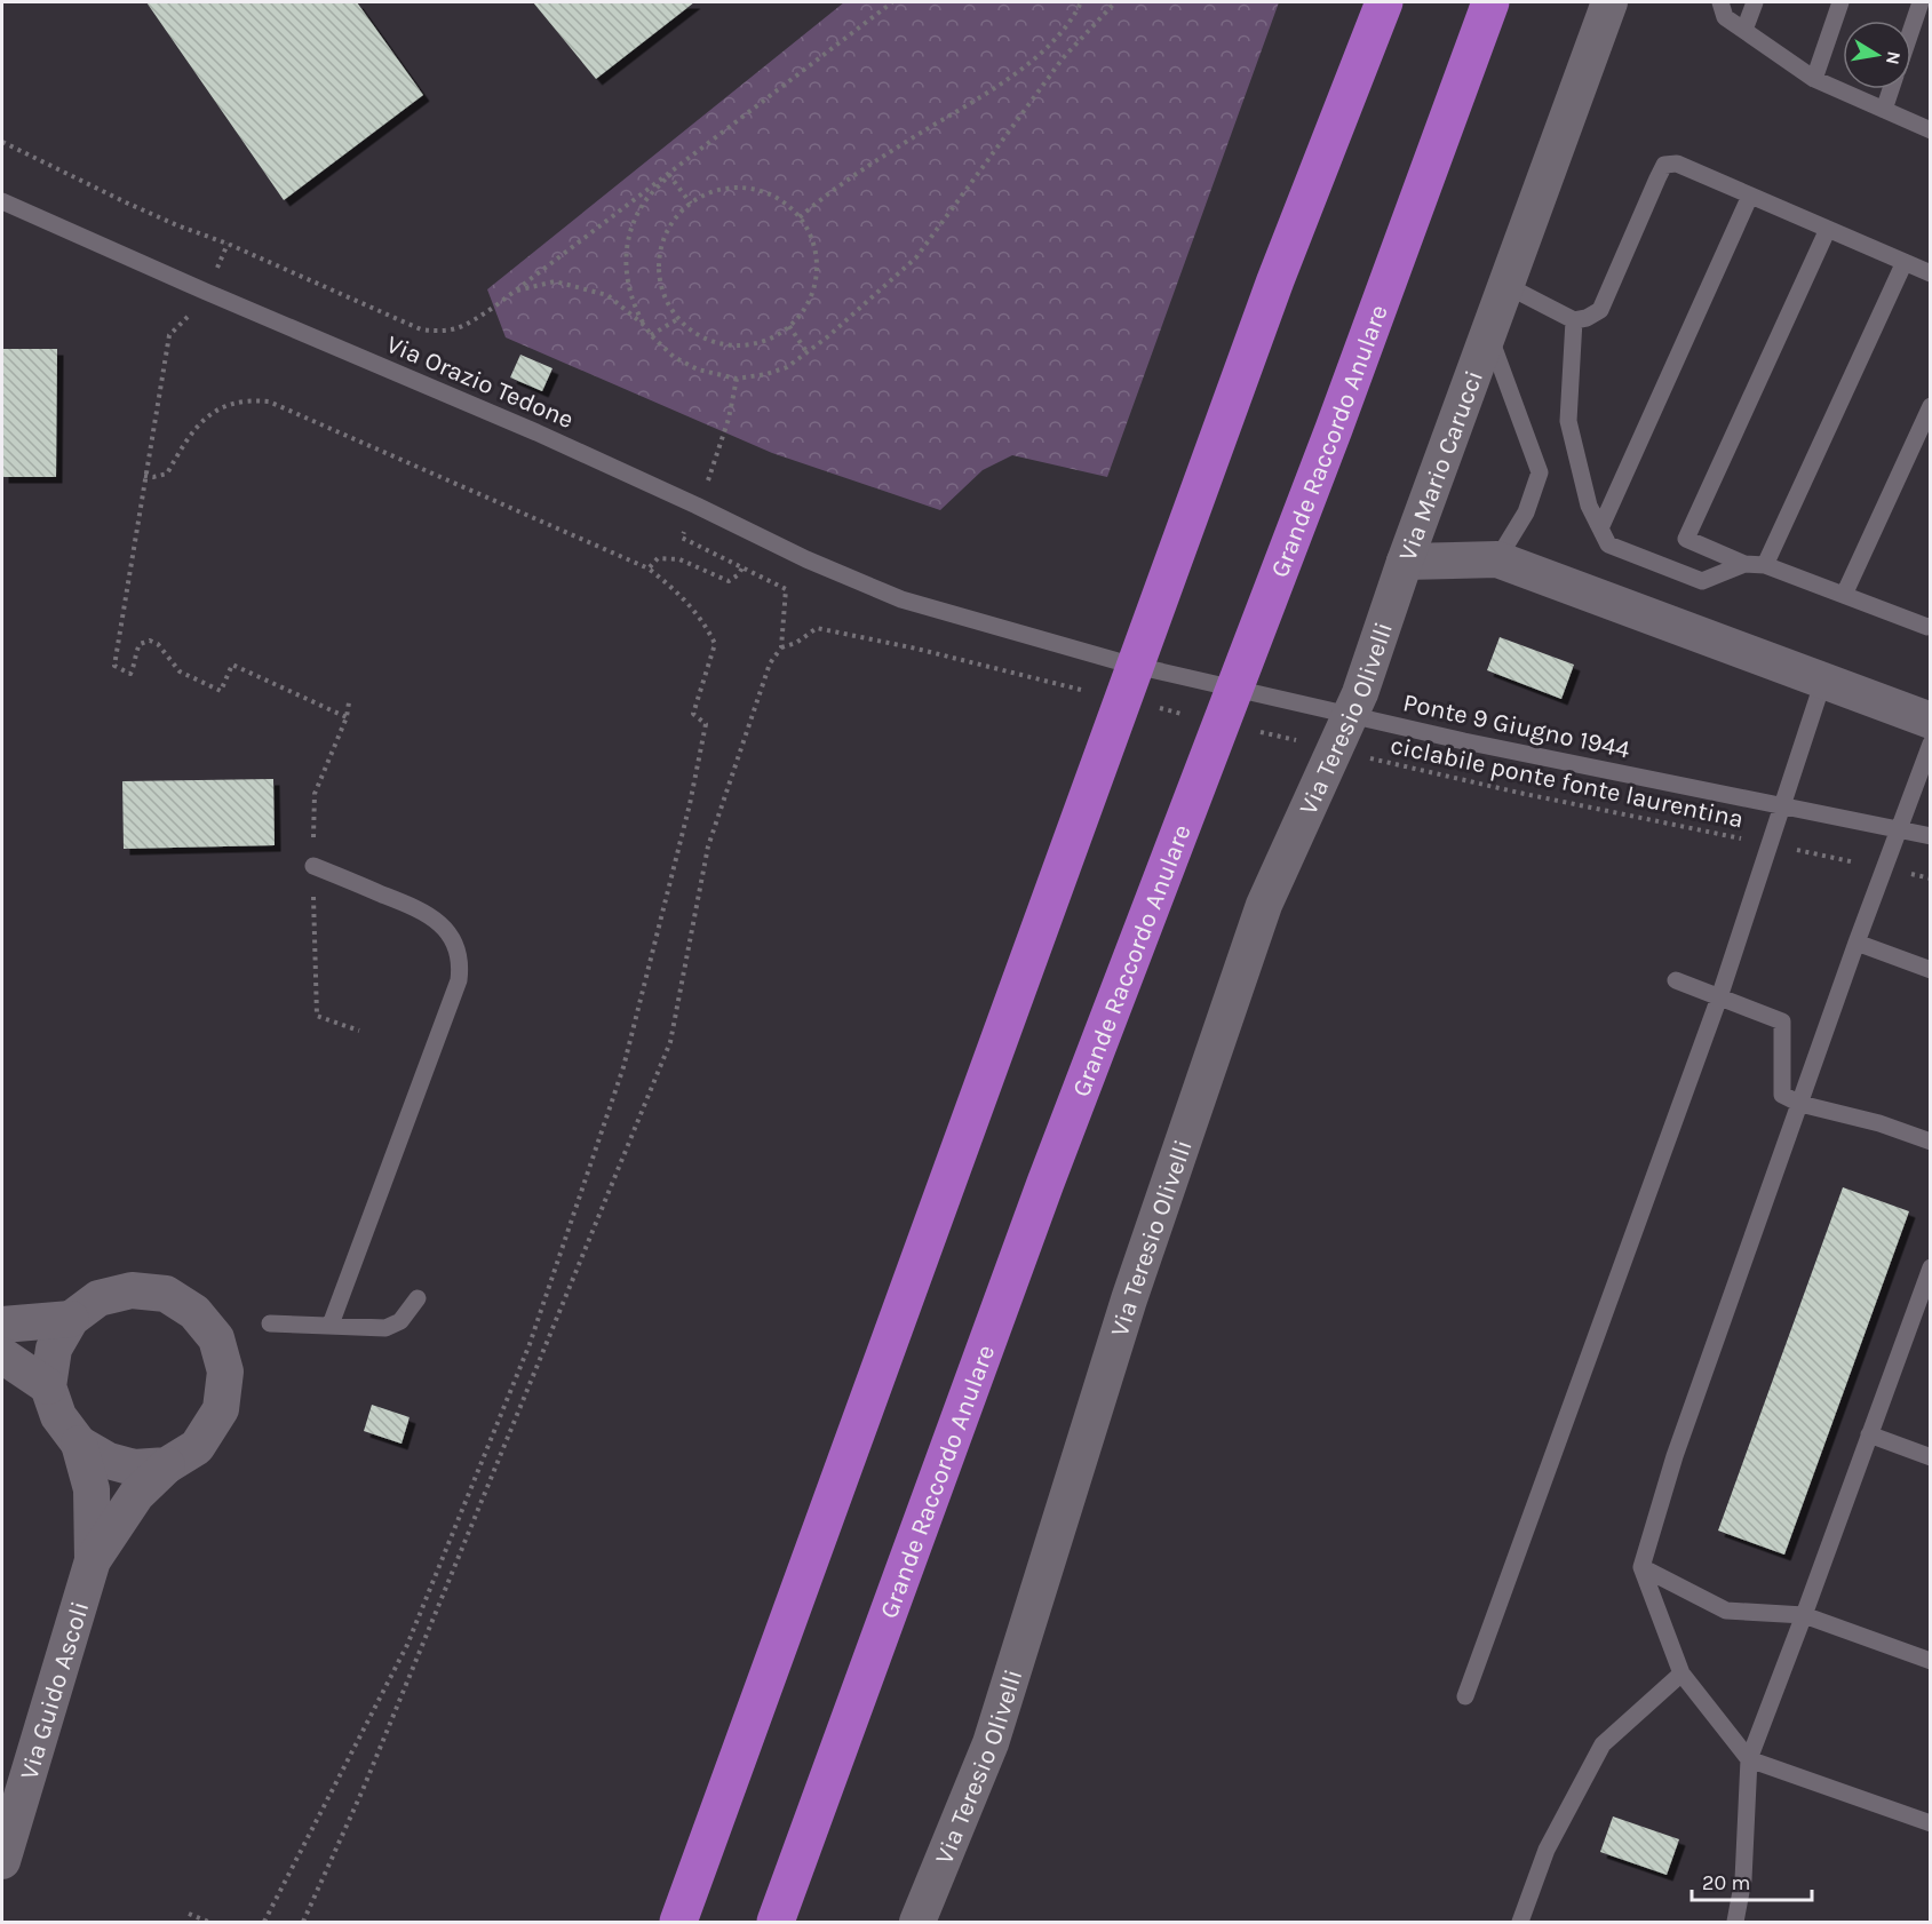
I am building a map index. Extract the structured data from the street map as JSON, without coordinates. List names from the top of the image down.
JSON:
{
  "streets": {
    "highway": ["Grande Raccordo Anulare"],
    "street": ["Via Mario Carucci", "Via Teresio Olivelli", "Via Guido Ascoli"],
    "lane": ["Via Orazio Tedone", "Ponte 9 Giugno 1944"],
    "path": ["ciclabile ponte fonte laurentina"]
  },
  "crossings": [
    ["Via Orazio Tedone", "Ponte 9 Giugno 1944"],
    ["Via Mario Carucci", "Via Teresio Olivelli"]
  ],
  "scale_bar": "20 m",
  "north": "right"
}
